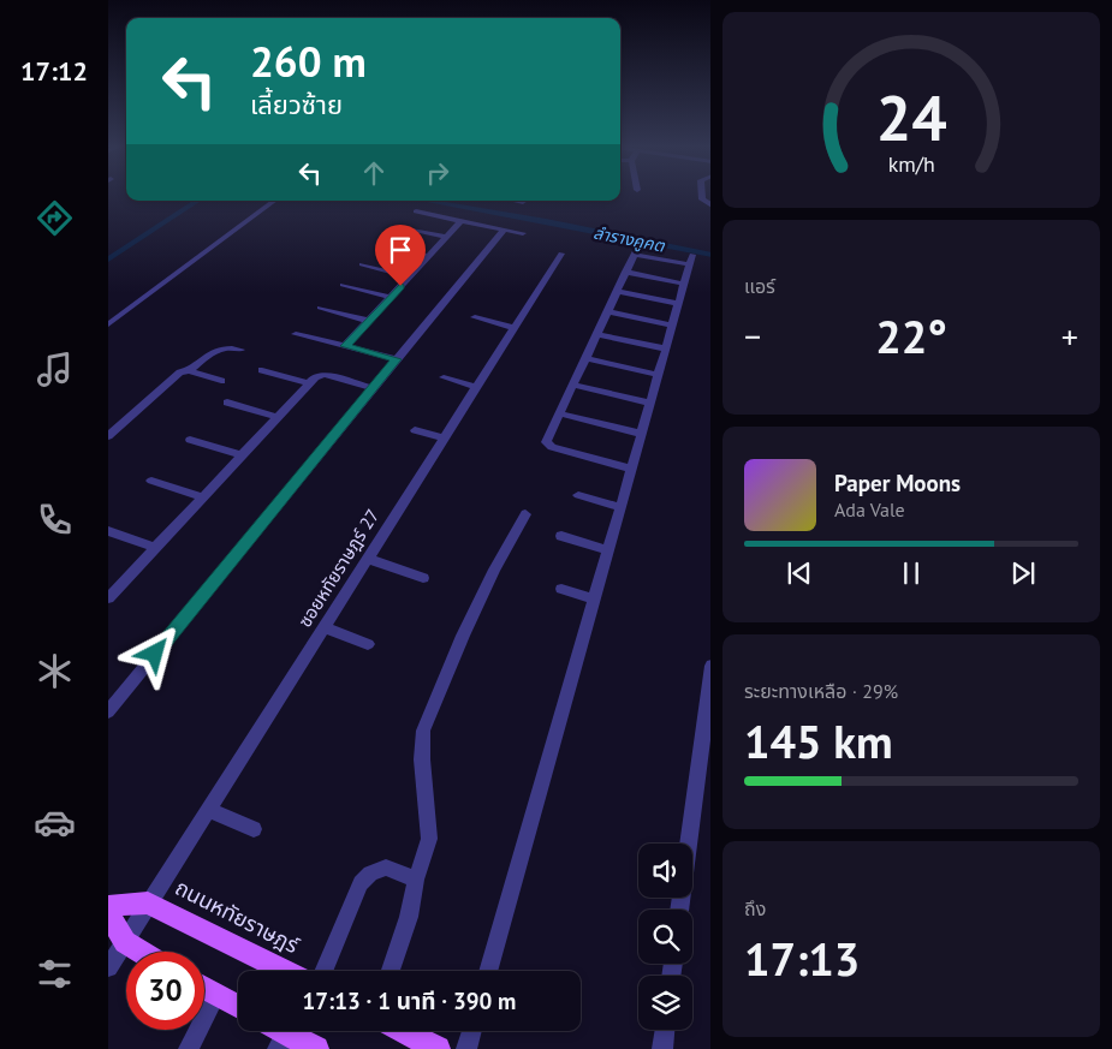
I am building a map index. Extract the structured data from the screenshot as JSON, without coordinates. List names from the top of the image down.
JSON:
{
  "streets": {
    "main road": ["ถนนหทัยราษฎร์"],
    "street": ["ซอยหทัยราษฎร์ 27"]
  },
  "crossings": [
    ["ซอยหทัยราษฎร์ 27", "ถนนหทัยราษฎร์"]
  ],
  "water": ["ลำรางคูคต"],
  "page": {
    "tabs": "17:12",
    "turn": ["260 m", "เลี้ยวซ้าย"],
    "tile": [
      "แอร์",
      ["ระยะทางเหลือ · 29%", "145 km"],
      ["ถึง", "17:13"]
    ],
    "heat": ["−", "22°", "+"],
    "song": ["Paper Moons", "Ada Vale"],
    "limit": "30",
    "trip": "17:13 · 1 นาที · 390 m",
    "gauge": ["24", "km/h"]
  }
}
